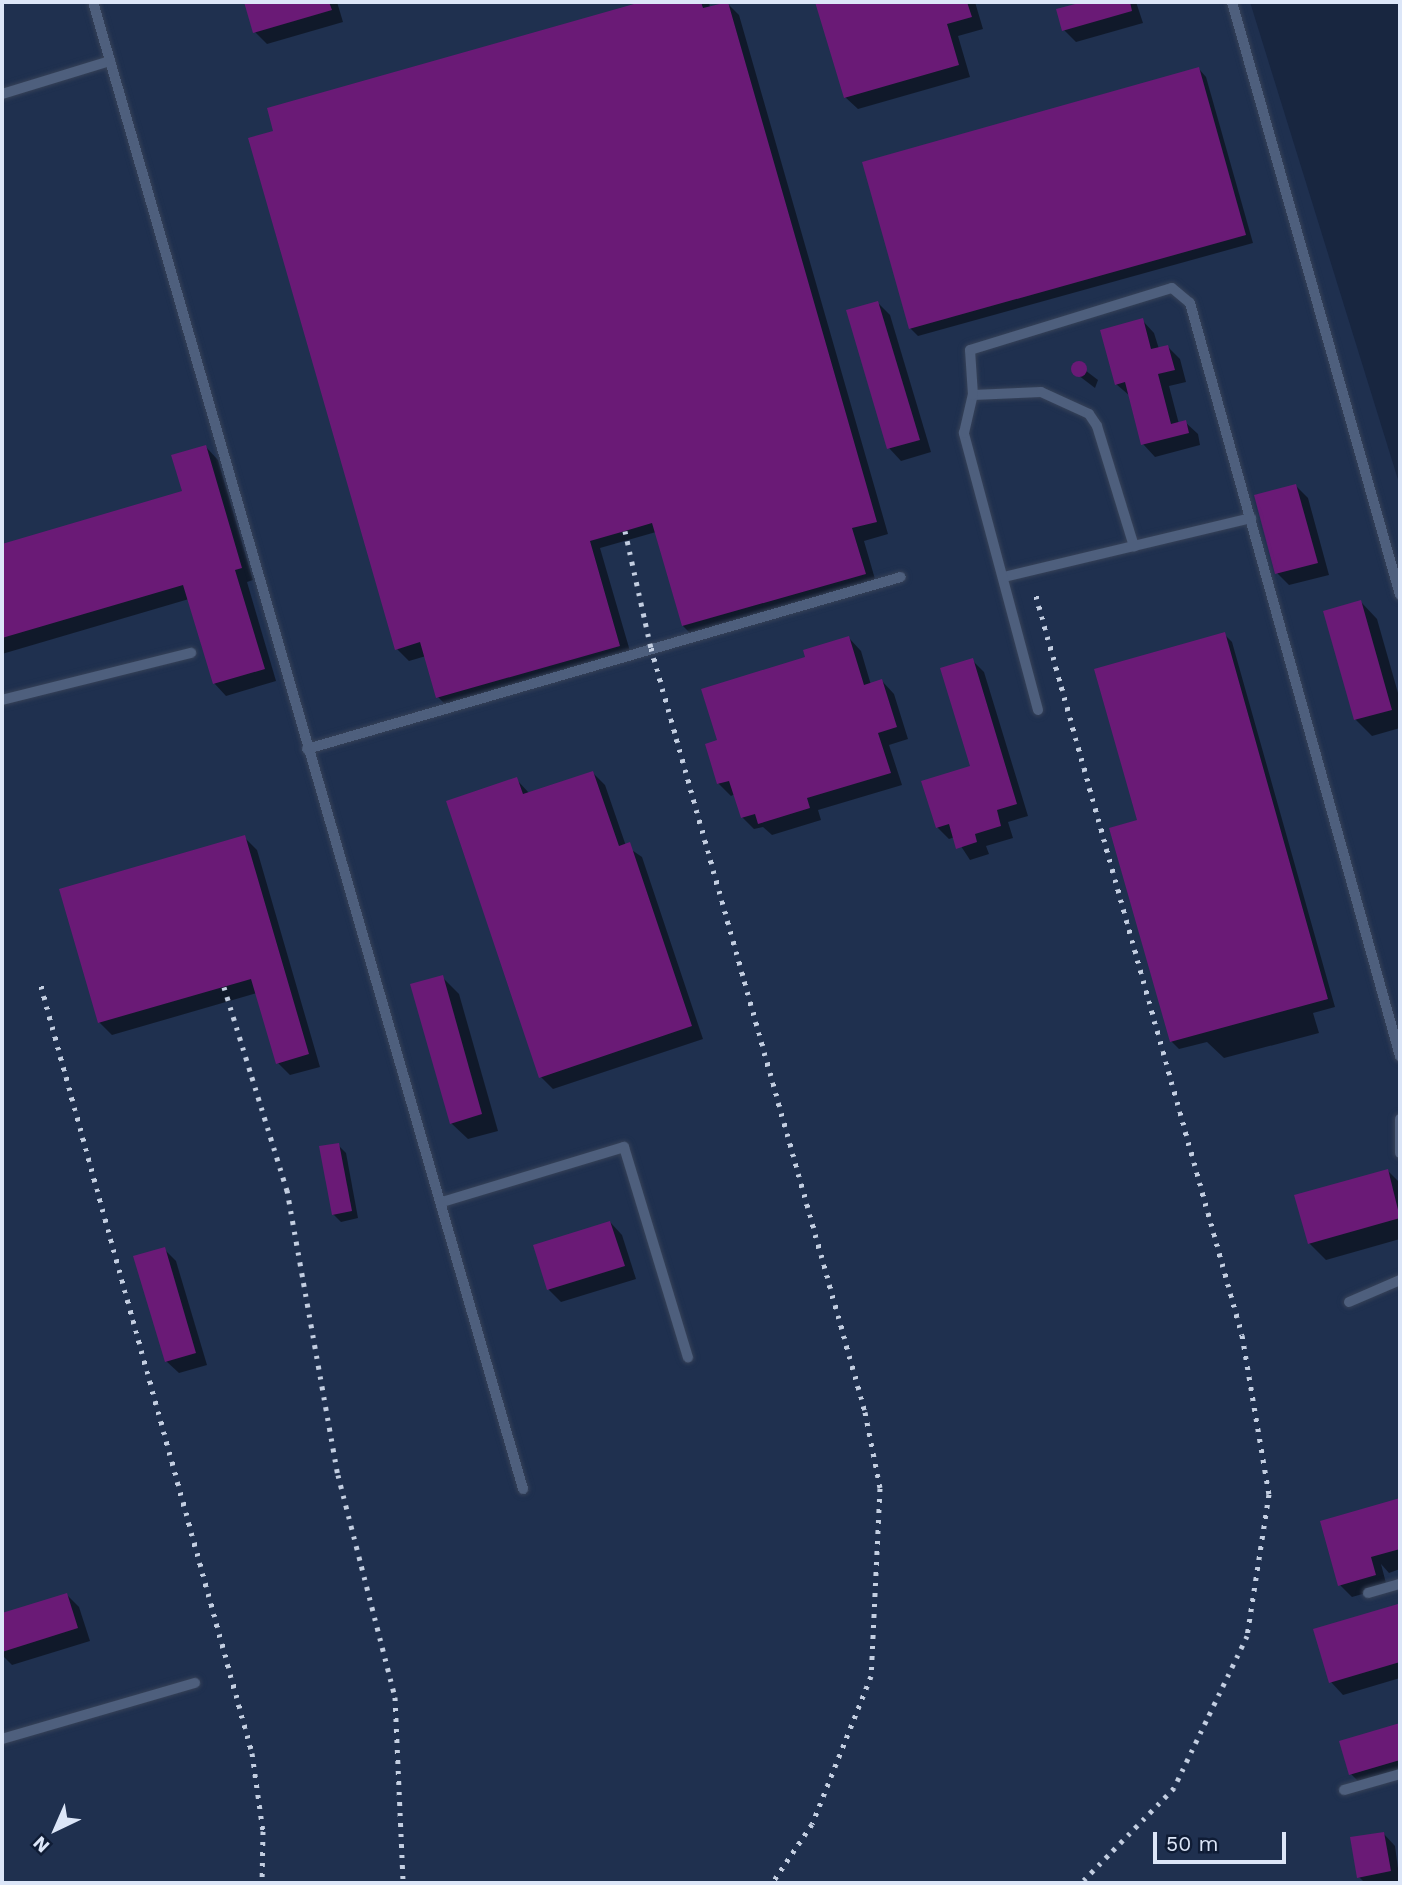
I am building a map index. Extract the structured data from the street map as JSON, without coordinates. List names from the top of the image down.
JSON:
{
  "scale_bar": "50 m",
  "north": "bottom left"
}
